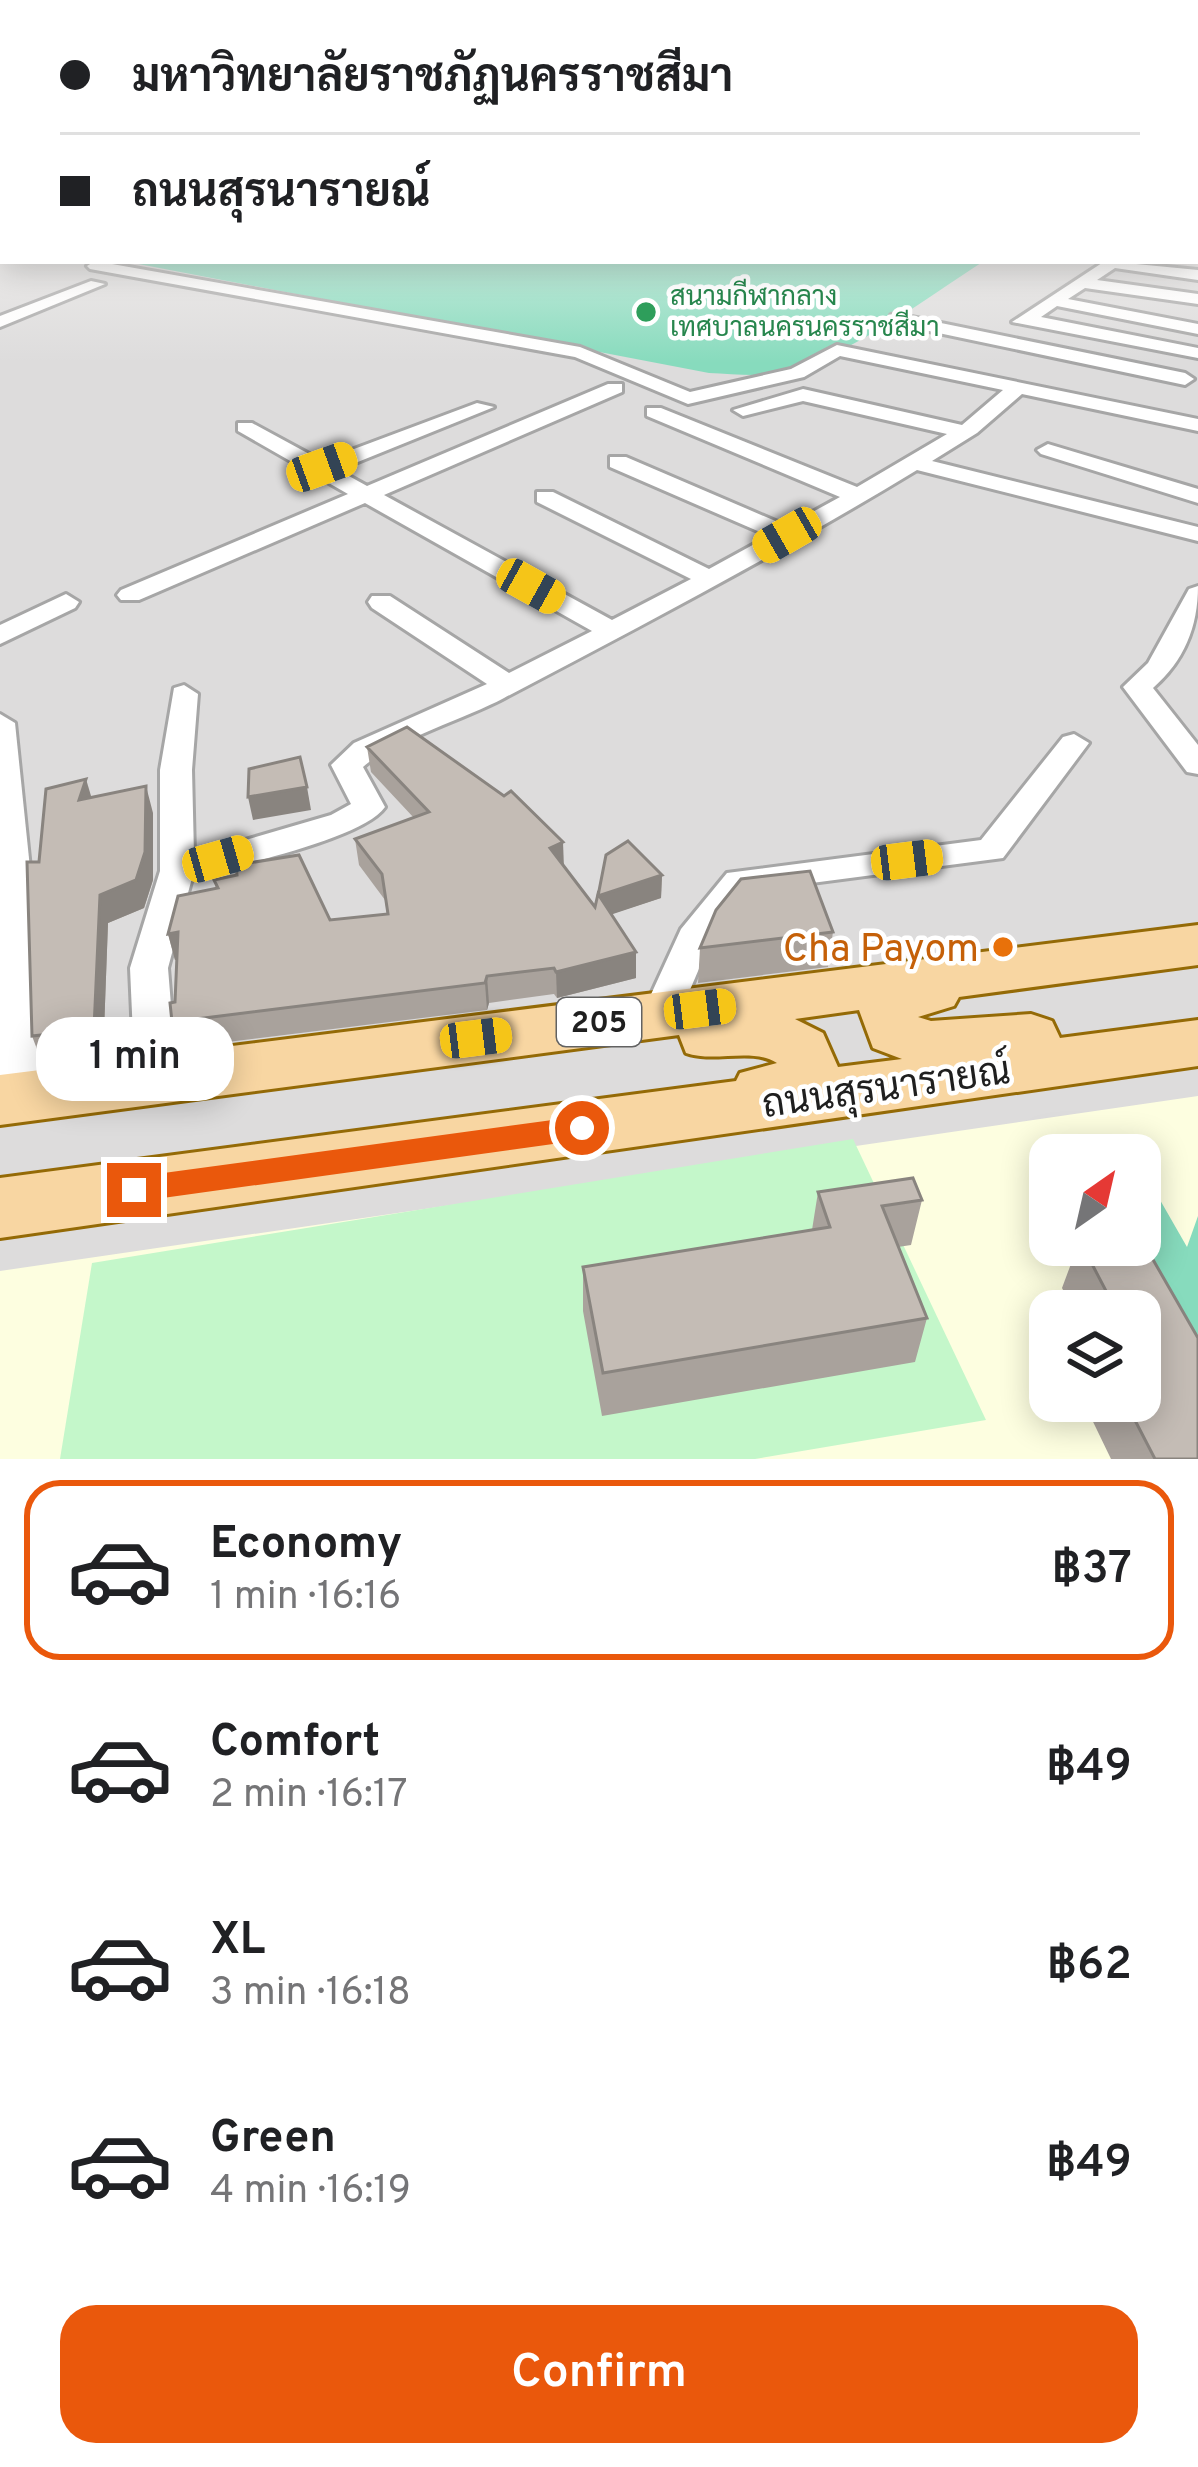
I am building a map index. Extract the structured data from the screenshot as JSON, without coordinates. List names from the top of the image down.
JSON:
{
  "streets": {
    "main road": ["205", "ถนนสุรนารายณ์"]
  },
  "places": ["สนามกีฬากลาง เทศบาลนครนครราชสีมา", "Cha Payom"],
  "north": "top right",
  "page": {
    "banner": ["มหาวิทยาลัยราชภัฏนครราชสีมา", "ถนนสุรนารายณ์"],
    "bubble": "1 min",
    "list": [
      {
        "name": "Economy",
        "note": "1 min · 16:16",
        "value": "฿37"
      },
      {
        "name": "Comfort",
        "note": "2 min · 16:17",
        "value": "฿49"
      },
      {
        "name": "XL",
        "note": "3 min · 16:18",
        "value": "฿62"
      },
      {
        "name": "Green",
        "note": "4 min · 16:19",
        "value": "฿49"
      }
    ],
    "buttons": "Confirm"
  }
}
